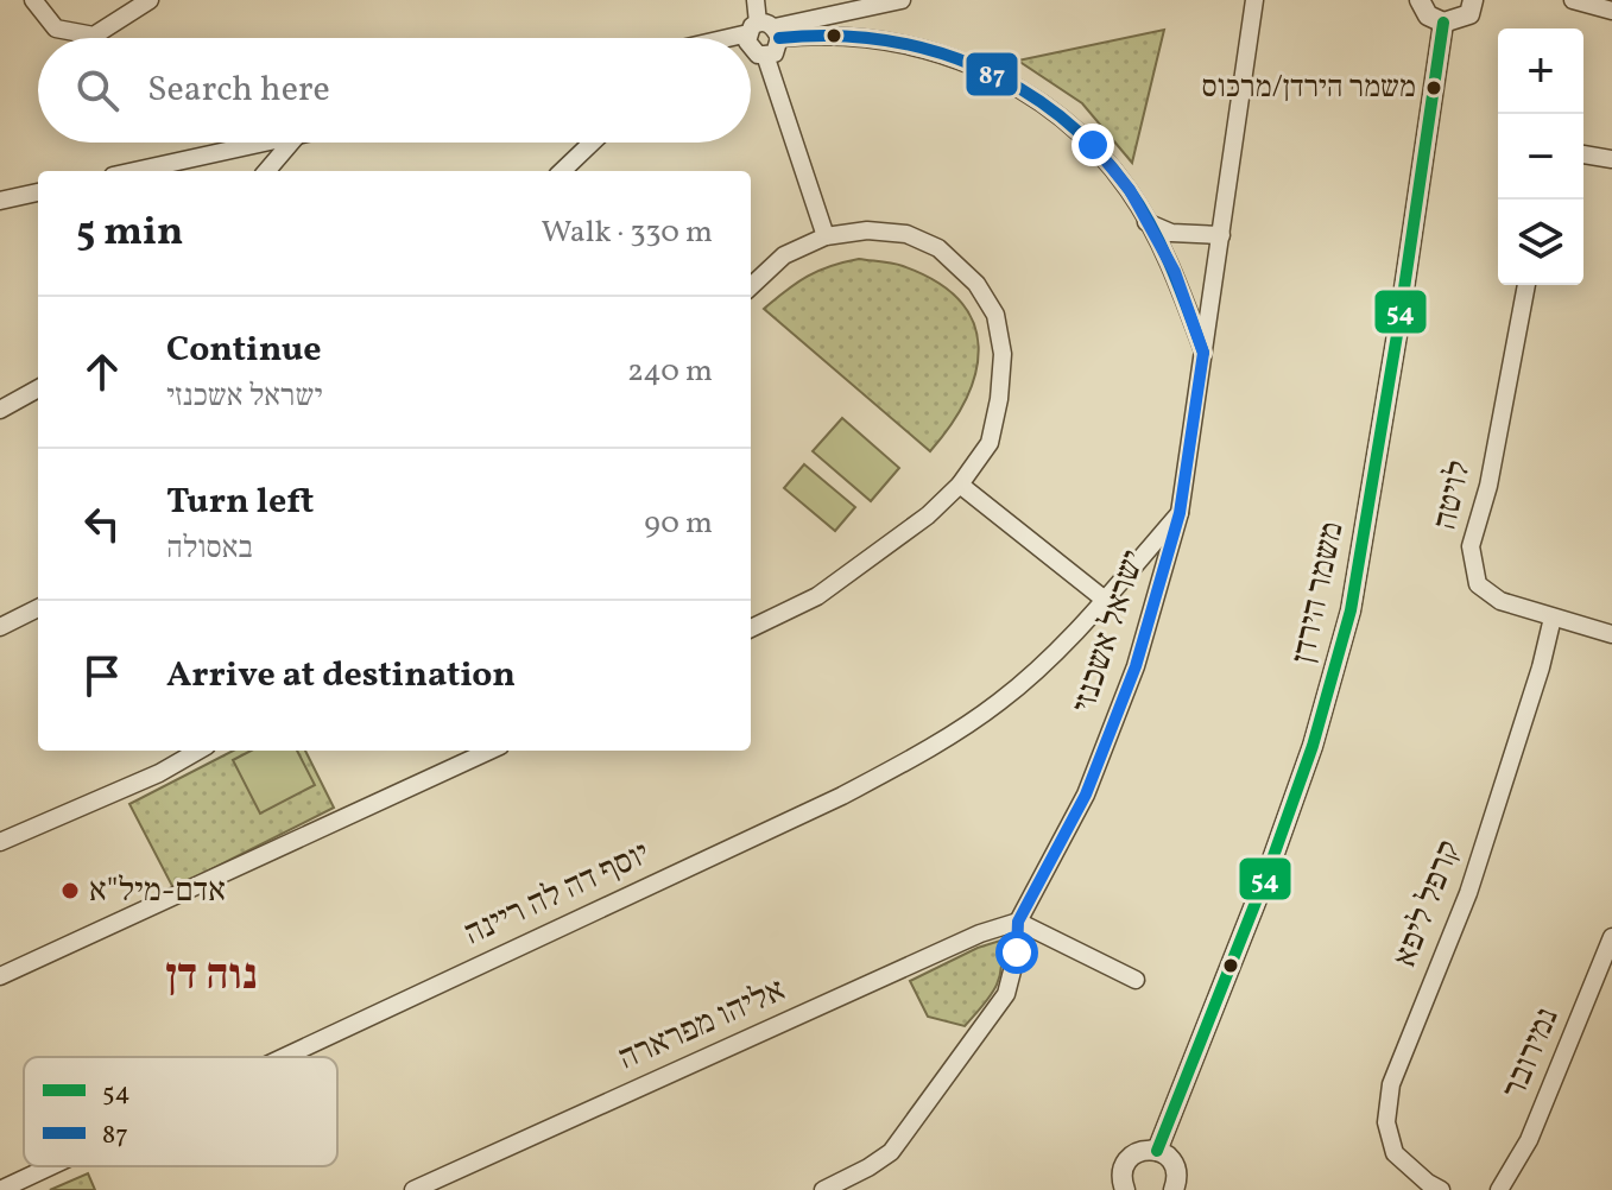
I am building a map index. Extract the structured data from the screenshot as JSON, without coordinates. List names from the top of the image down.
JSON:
{
  "streets": {
    "street": [
      "לויטה",
      "משמר הירדן",
      "ישראל אשכנזי",
      "יוסף דה לה ריינה",
      "קרפל ליפא",
      "אליהו מפרארה",
      "נמירובר"
    ]
  },
  "crossings": [
    ["לויטה", "קרפל ליפא"],
    ["ישראל אשכנזי", "יוסף דה לה ריינה"],
    ["ישראל אשכנזי", "אליהו מפרארה"]
  ],
  "districts": ["נוה דן"],
  "places": ["משמר הירדן/מרכוס", "אדם-מיל\"א"],
  "lines": ["transit line 54", "transit line 87"],
  "legend": ["54", "87"],
  "page": {
    "map_buttons": ["+", "−"],
    "search": "Search here",
    "heading": ["5 min", "Walk · 330 m"],
    "list": [
      ["Continue", "ישראל אשכנזי", "240 m"],
      ["Turn left", "באסולה", "90 m"],
      "Arrive at destination"
    ]
  }
}
